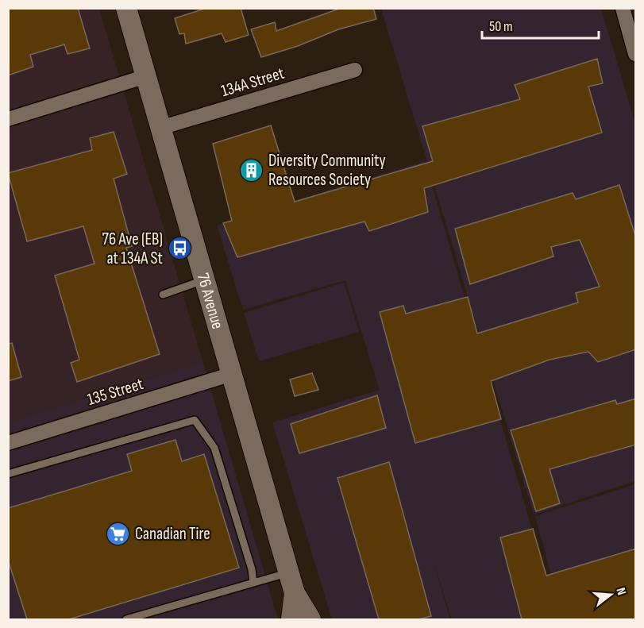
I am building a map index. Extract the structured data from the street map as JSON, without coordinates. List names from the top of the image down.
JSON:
{
  "streets": {
    "main road": ["76 Avenue"],
    "street": ["134A Street", "135 Street"]
  },
  "crossings": [
    ["134A Street", "76 Avenue"],
    ["76 Avenue", "135 Street"]
  ],
  "places": {
    "building": ["Diversity Community Resources Society"],
    "bus stop": ["76 Ave (EB) at 134A St"],
    "supermarket": ["Canadian Tire"]
  },
  "scale_bar": "50 m",
  "north": "right"
}
